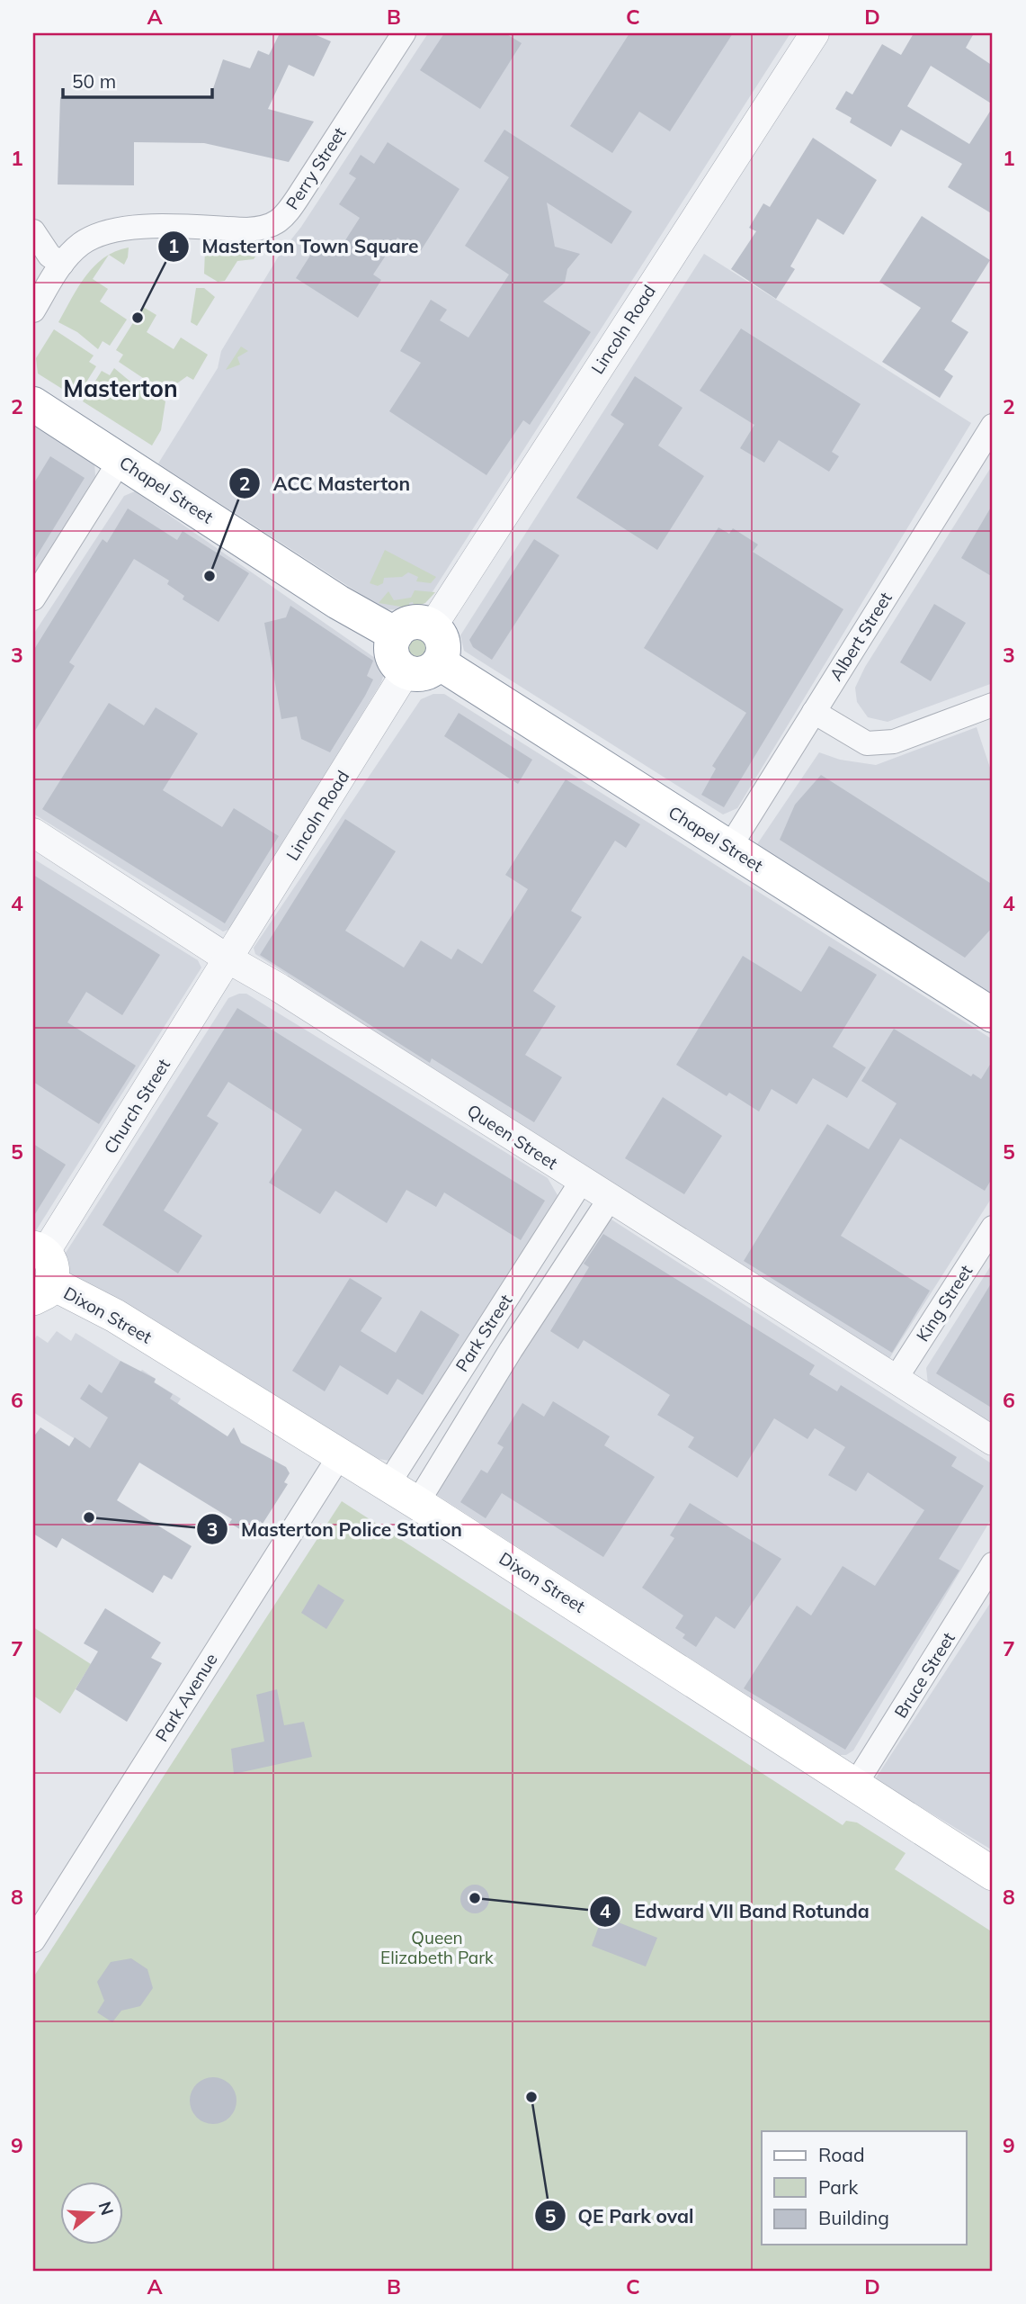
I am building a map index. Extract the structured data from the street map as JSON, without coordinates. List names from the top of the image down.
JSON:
{
  "streets": {
    "highway": ["Chapel Street"],
    "main road": ["Dixon Street"],
    "street": [
      "Perry Street",
      "Lincoln Road",
      "Albert Street",
      "Church Street",
      "Queen Street",
      "King Street",
      "Park Street",
      "Bruce Street",
      "Park Avenue"
    ]
  },
  "crossings": [
    ["Lincoln Road", "Chapel Street"],
    ["Lincoln Road", "Church Street"],
    ["Lincoln Road", "Queen Street"],
    ["Chapel Street", "Albert Street"],
    ["Church Street", "Queen Street"],
    ["Church Street", "Dixon Street"],
    ["Queen Street", "King Street"],
    ["Queen Street", "Park Street"],
    ["Dixon Street", "Park Street"],
    ["Dixon Street", "Bruce Street"],
    ["Dixon Street", "Park Avenue"]
  ],
  "districts": ["Masterton"],
  "parks": ["Queen Elizabeth Park"],
  "places": [
    "Masterton Town Square",
    "ACC Masterton",
    "Masterton Police Station",
    "Edward VII Band Rotunda",
    "QE Park oval"
  ],
  "legend": ["Road", "Park", "Building"],
  "scale_bar": "50 m",
  "north": "right",
  "grid": {
    "columns": [
      "A",
      "B",
      "C",
      "D"
    ],
    "rows": [
      "1",
      "2",
      "3",
      "4",
      "5",
      "6",
      "7",
      "8",
      "9"
    ]
  }
}
